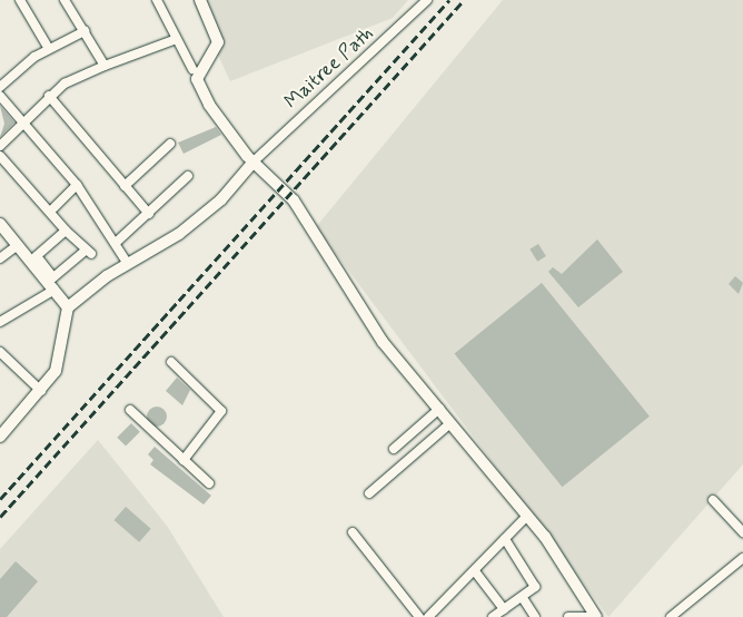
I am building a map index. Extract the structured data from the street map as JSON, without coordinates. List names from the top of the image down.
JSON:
{
  "streets": {
    "street": ["Maitree Path"]
  }
}
